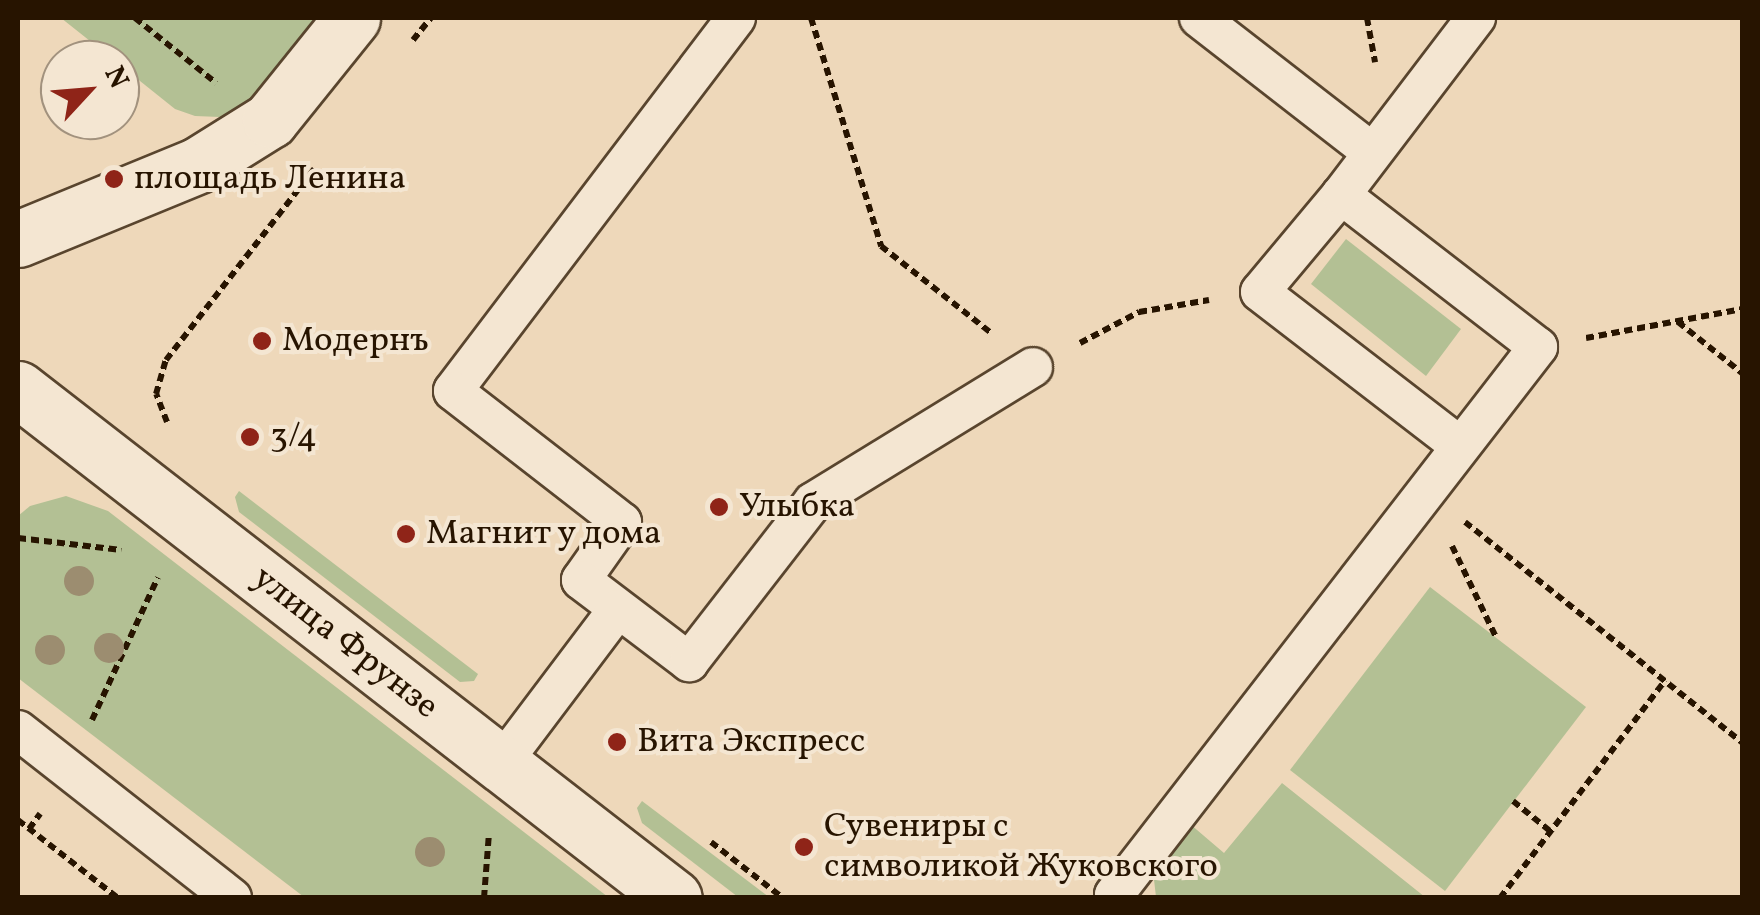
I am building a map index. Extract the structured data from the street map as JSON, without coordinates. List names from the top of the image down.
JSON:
{
  "streets": {
    "main road": ["улица Фрунзе"]
  },
  "places": [
    "площадь Ленина",
    "Модернъ",
    "3/4",
    "Улыбка",
    "Магнит у дома",
    "Вита Экспресс",
    "Сувениры с символикой Жуковского"
  ],
  "north": "top right"
}
